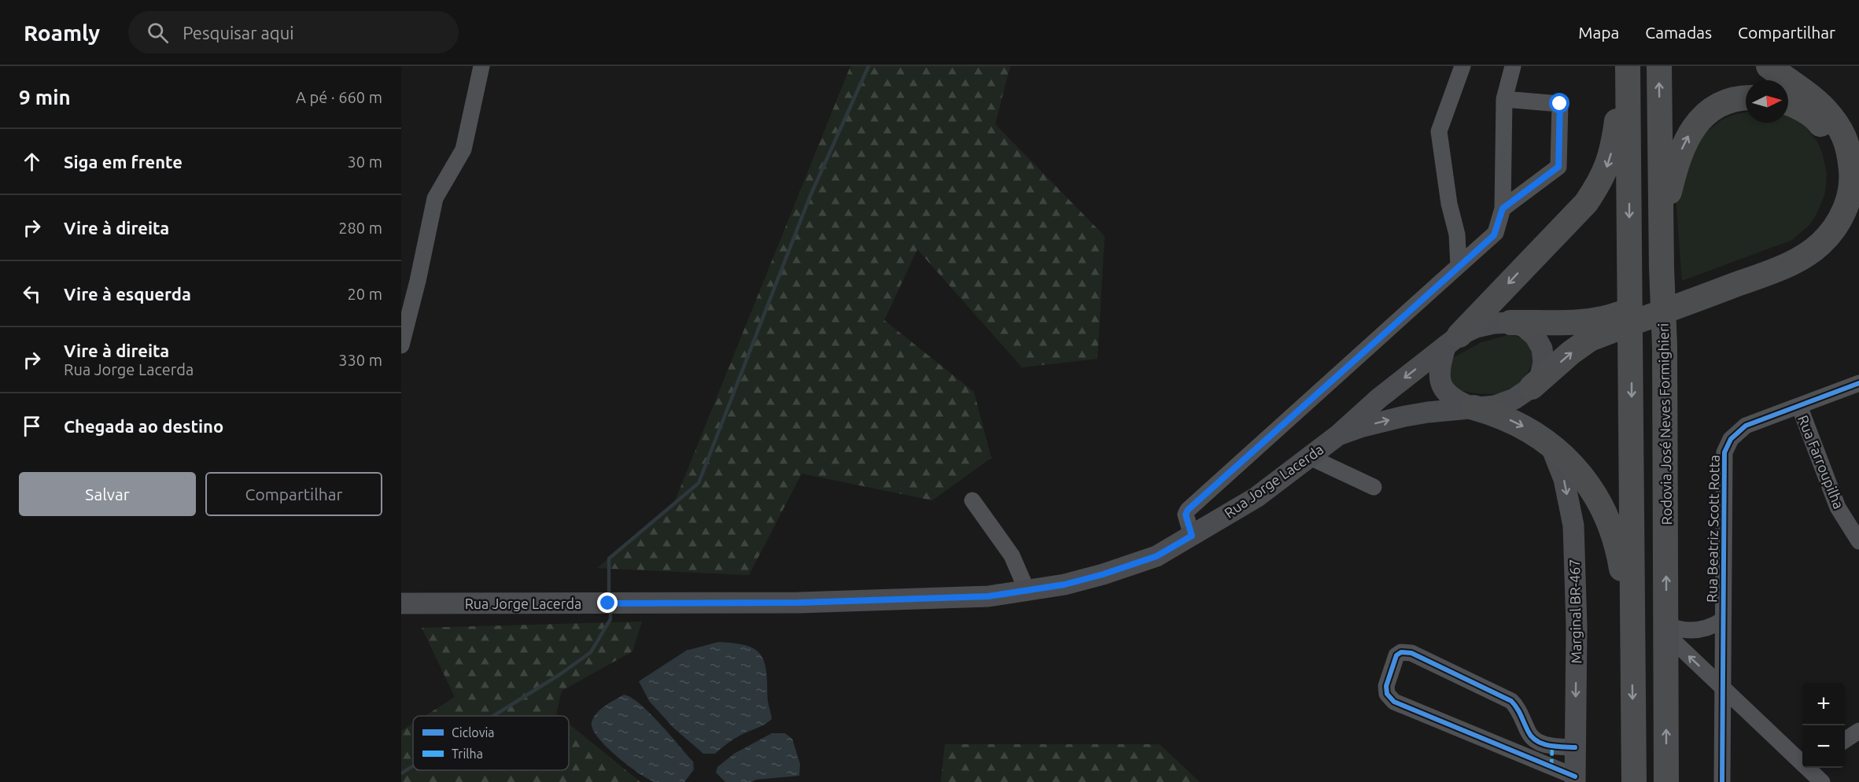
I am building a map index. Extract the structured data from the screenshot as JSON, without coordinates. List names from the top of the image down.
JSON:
{
  "streets": {
    "highway": ["Rodovia José Neves Formighieri"],
    "main road": ["Rua Jorge Lacerda", "Marginal BR-467"],
    "street": ["Rua Farroupilha", "Rua Beatriz Scott Rotta"]
  },
  "crossings": [
    ["Rua Farroupilha", "Rua Beatriz Scott Rotta"]
  ],
  "one_way": ["Marginal BR-467"],
  "legend": ["Ciclovia", "Trilha"],
  "north": "right",
  "page": {
    "header": "Roamly",
    "search": "Pesquisar aqui",
    "nav": ["Mapa", "Camadas", "Compartilhar"],
    "heading": ["9 min", "A pé · 660 m"],
    "list": [
      ["Siga em frente", "30 m"],
      ["Vire à direita", "280 m"],
      ["Vire à esquerda", "20 m"],
      ["Vire à direita", "Rua Jorge Lacerda", "330 m"],
      "Chegada ao destino"
    ],
    "buttons": ["Salvar", "Compartilhar"],
    "map_buttons": ["+", "−"]
  }
}
